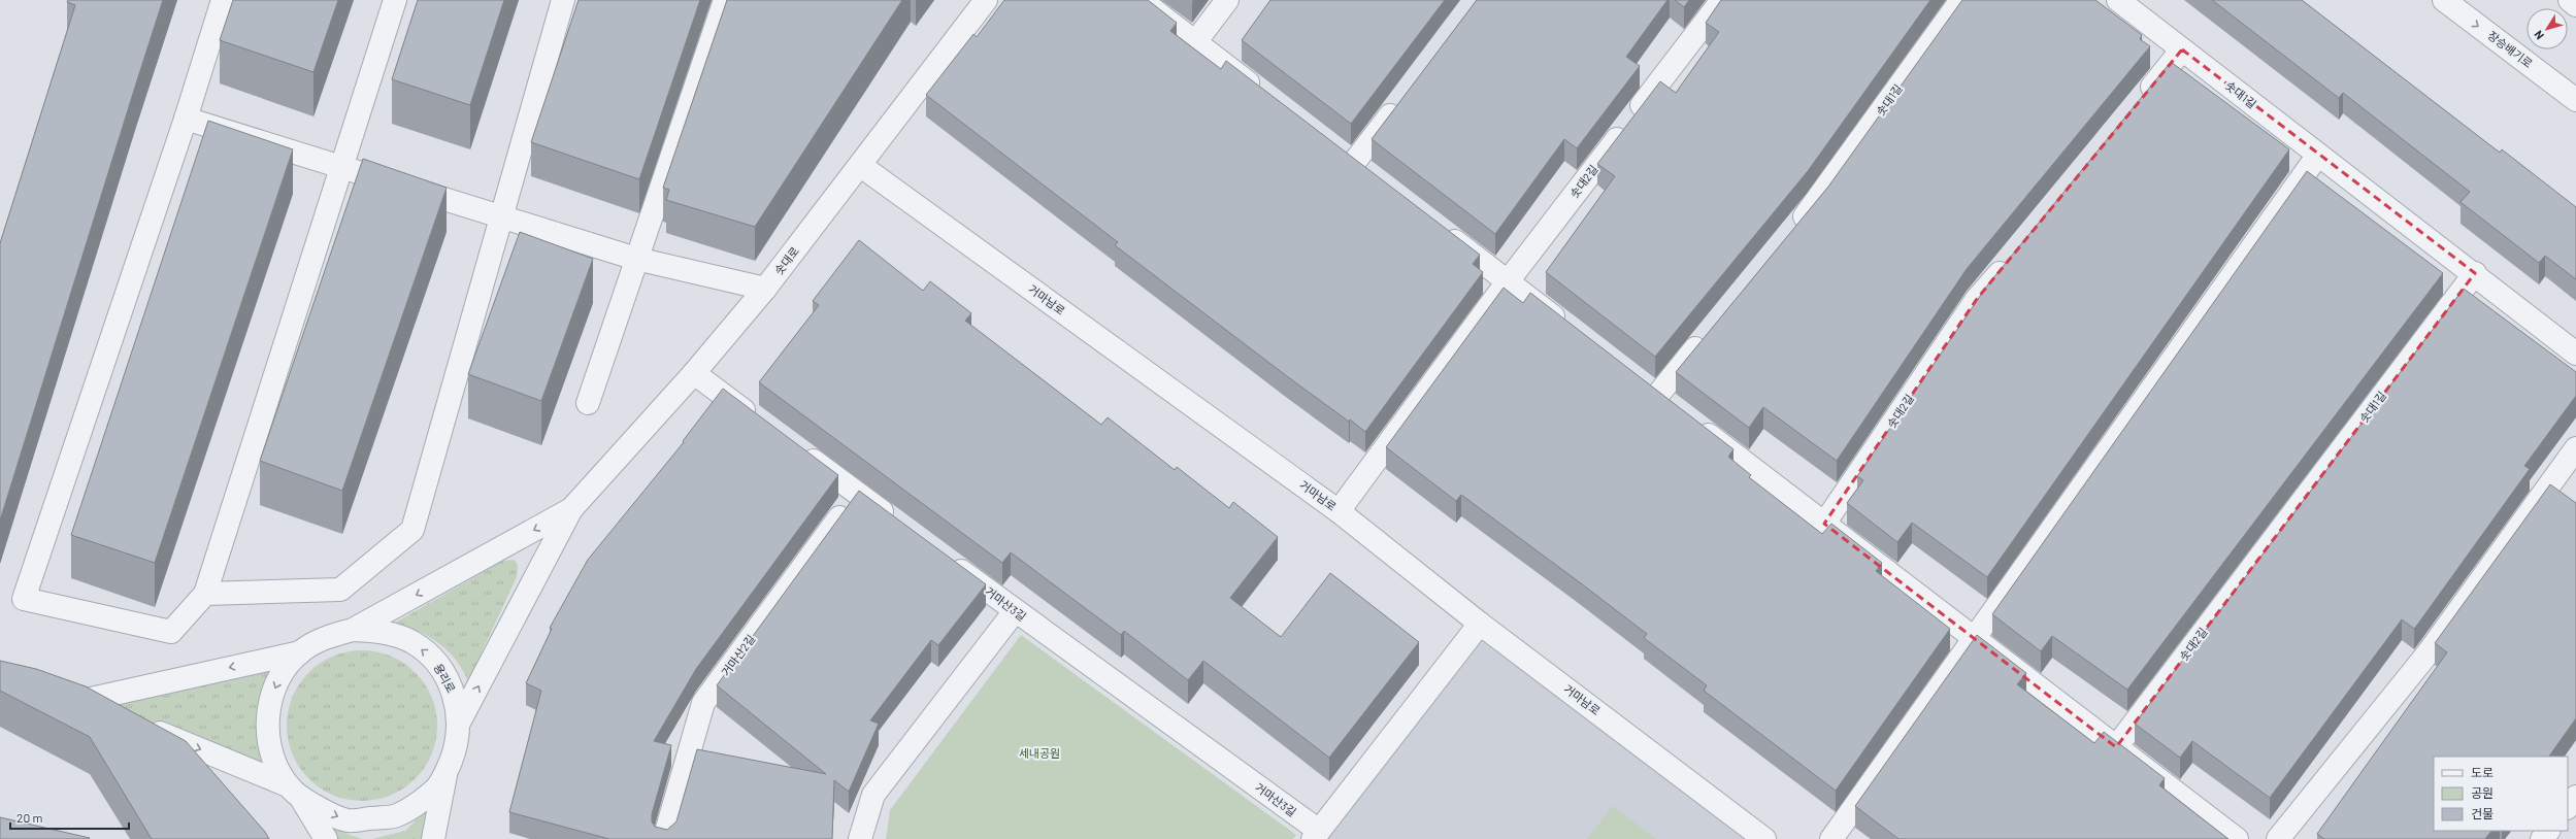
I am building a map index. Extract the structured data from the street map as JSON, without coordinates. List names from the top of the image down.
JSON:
{
  "streets": {
    "street": [
      "장승배기로",
      "솟대1길",
      "솟대2길",
      "솟대로",
      "거마남로",
      "거마산3길",
      "거마산2길",
      "용리로"
    ]
  },
  "crossings": [
    ["솟대1길", "솟대2길"],
    ["솟대2길", "거마남로"],
    ["솟대로", "거마남로"]
  ],
  "one_way": ["장승배기로"],
  "parks": ["세내공원"],
  "legend": ["도로", "공원", "건물"],
  "scale_bar": "20 m",
  "north": "bottom left"
}
